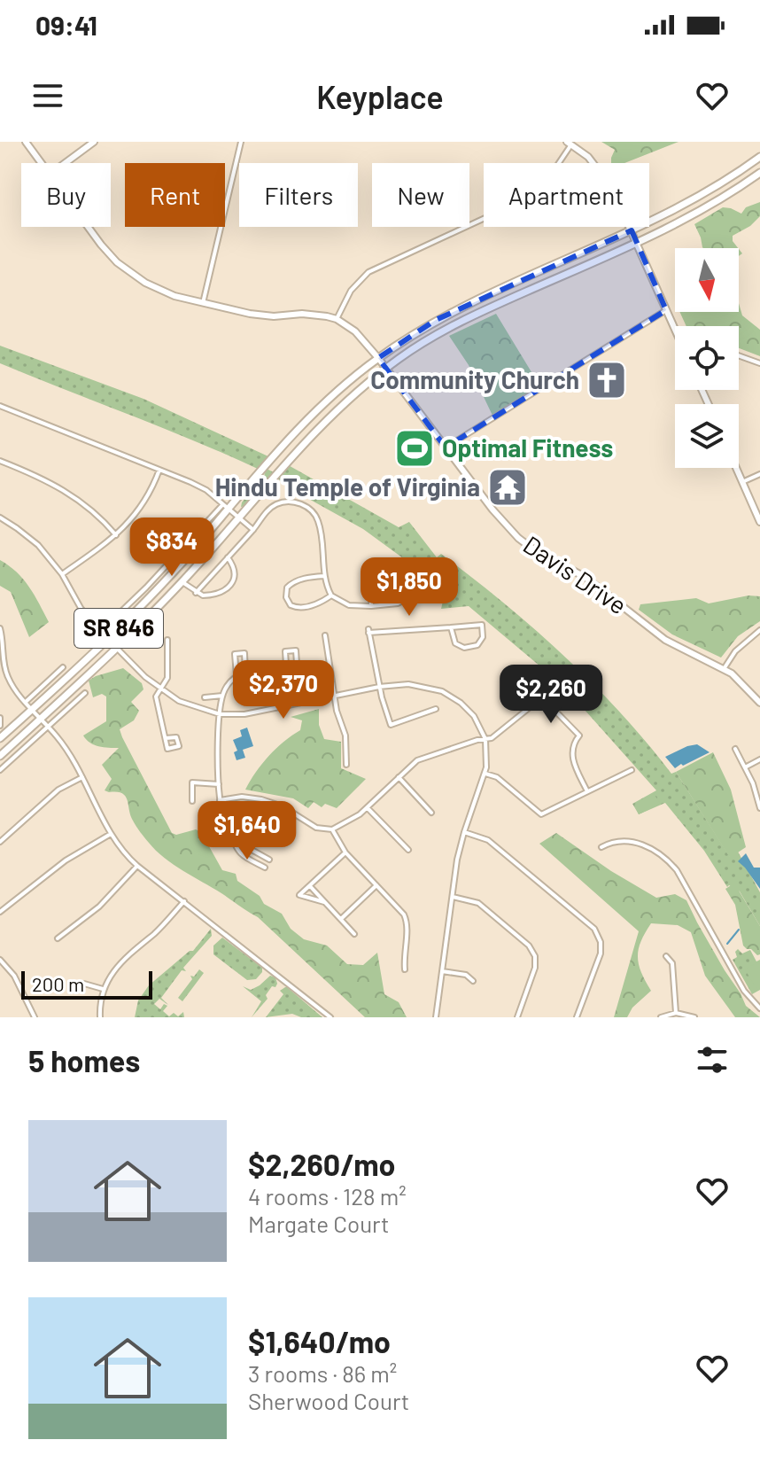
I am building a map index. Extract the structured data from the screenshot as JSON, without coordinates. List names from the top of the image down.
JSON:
{
  "streets": {
    "main road": ["SR 846"],
    "street": ["Davis Drive"]
  },
  "crossings": [
    ["Davis Drive", "SR 846"]
  ],
  "places": {
    "church": ["Community Church"],
    "sports": ["Optimal Fitness"],
    "temple": ["Hindu Temple of Virginia"]
  },
  "scale_bar": "200 m",
  "north": "bottom",
  "page": {
    "status": "09:41",
    "header": "Keyplace",
    "chip": [
      "Buy",
      "Rent",
      "Filters",
      "New",
      "Apartment"
    ],
    "price": [
      "$834",
      "$1,850",
      "$2,370",
      "$2,260",
      "$1,640"
    ],
    "scale": "200 m",
    "heading": "5 homes",
    "list": [
      {
        "name": "$2,260/mo",
        "note": "4 rooms · 128 m² · Margate Court"
      },
      {
        "name": "$1,640/mo",
        "note": "3 rooms · 86 m² · Sherwood Court"
      }
    ]
  }
}
